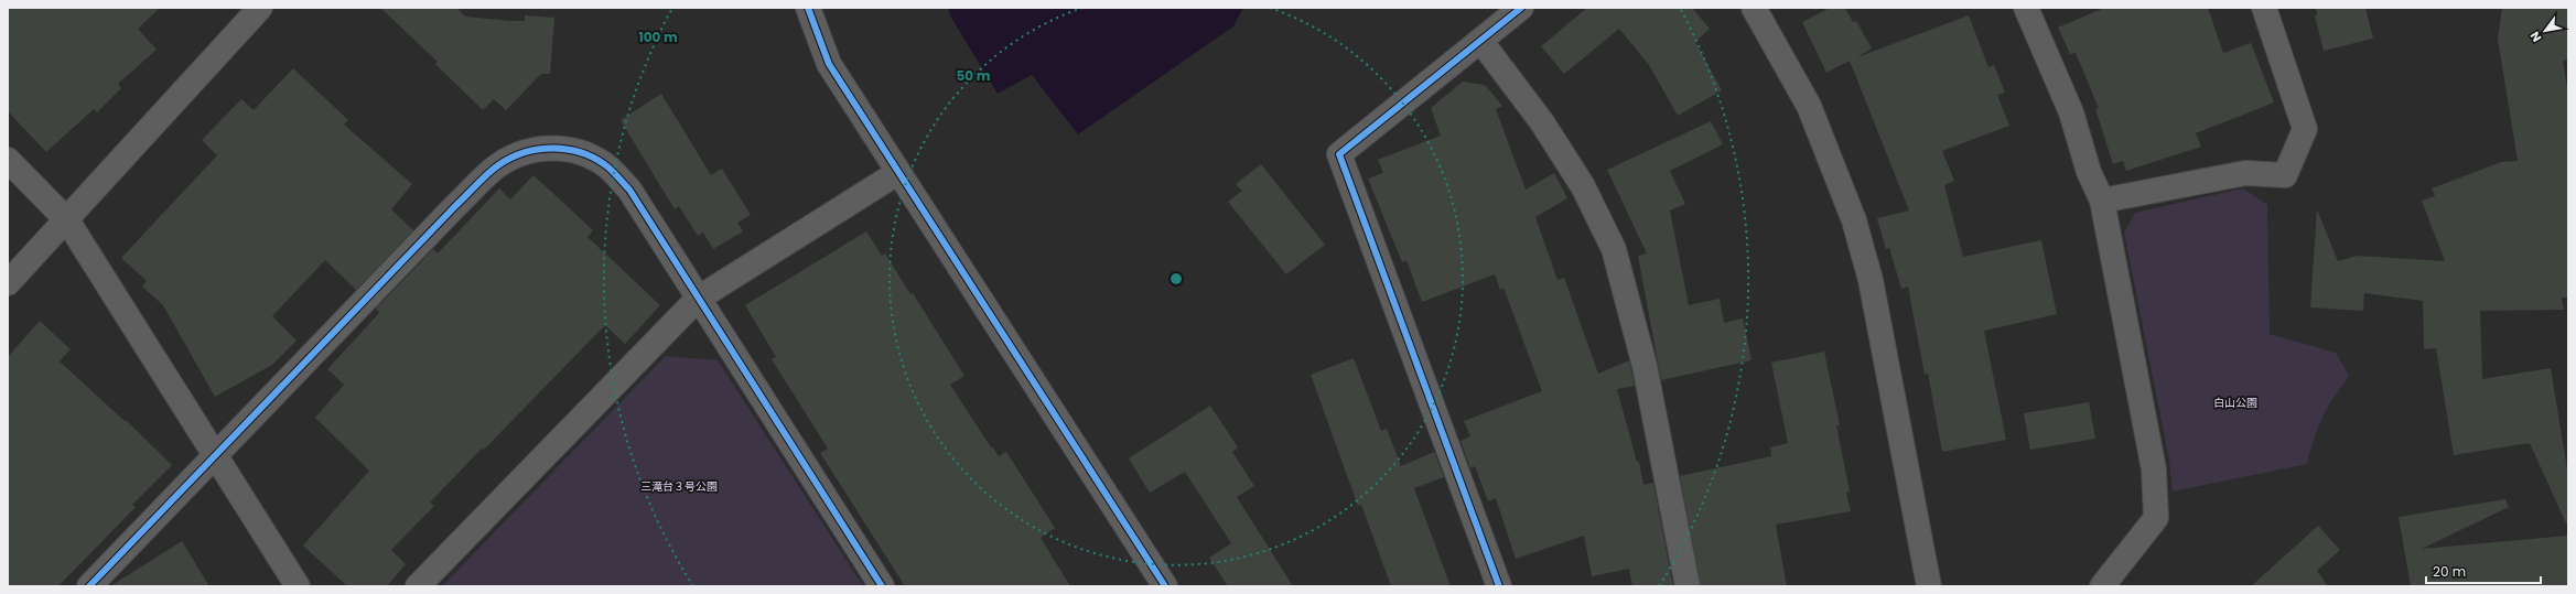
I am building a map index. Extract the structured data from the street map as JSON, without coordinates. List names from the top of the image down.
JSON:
{
  "parks": ["白山公園", "三滝台３号公園"],
  "scale_bar": "20 m",
  "north": "bottom left",
  "rings": ["100 m", "50 m"]
}
